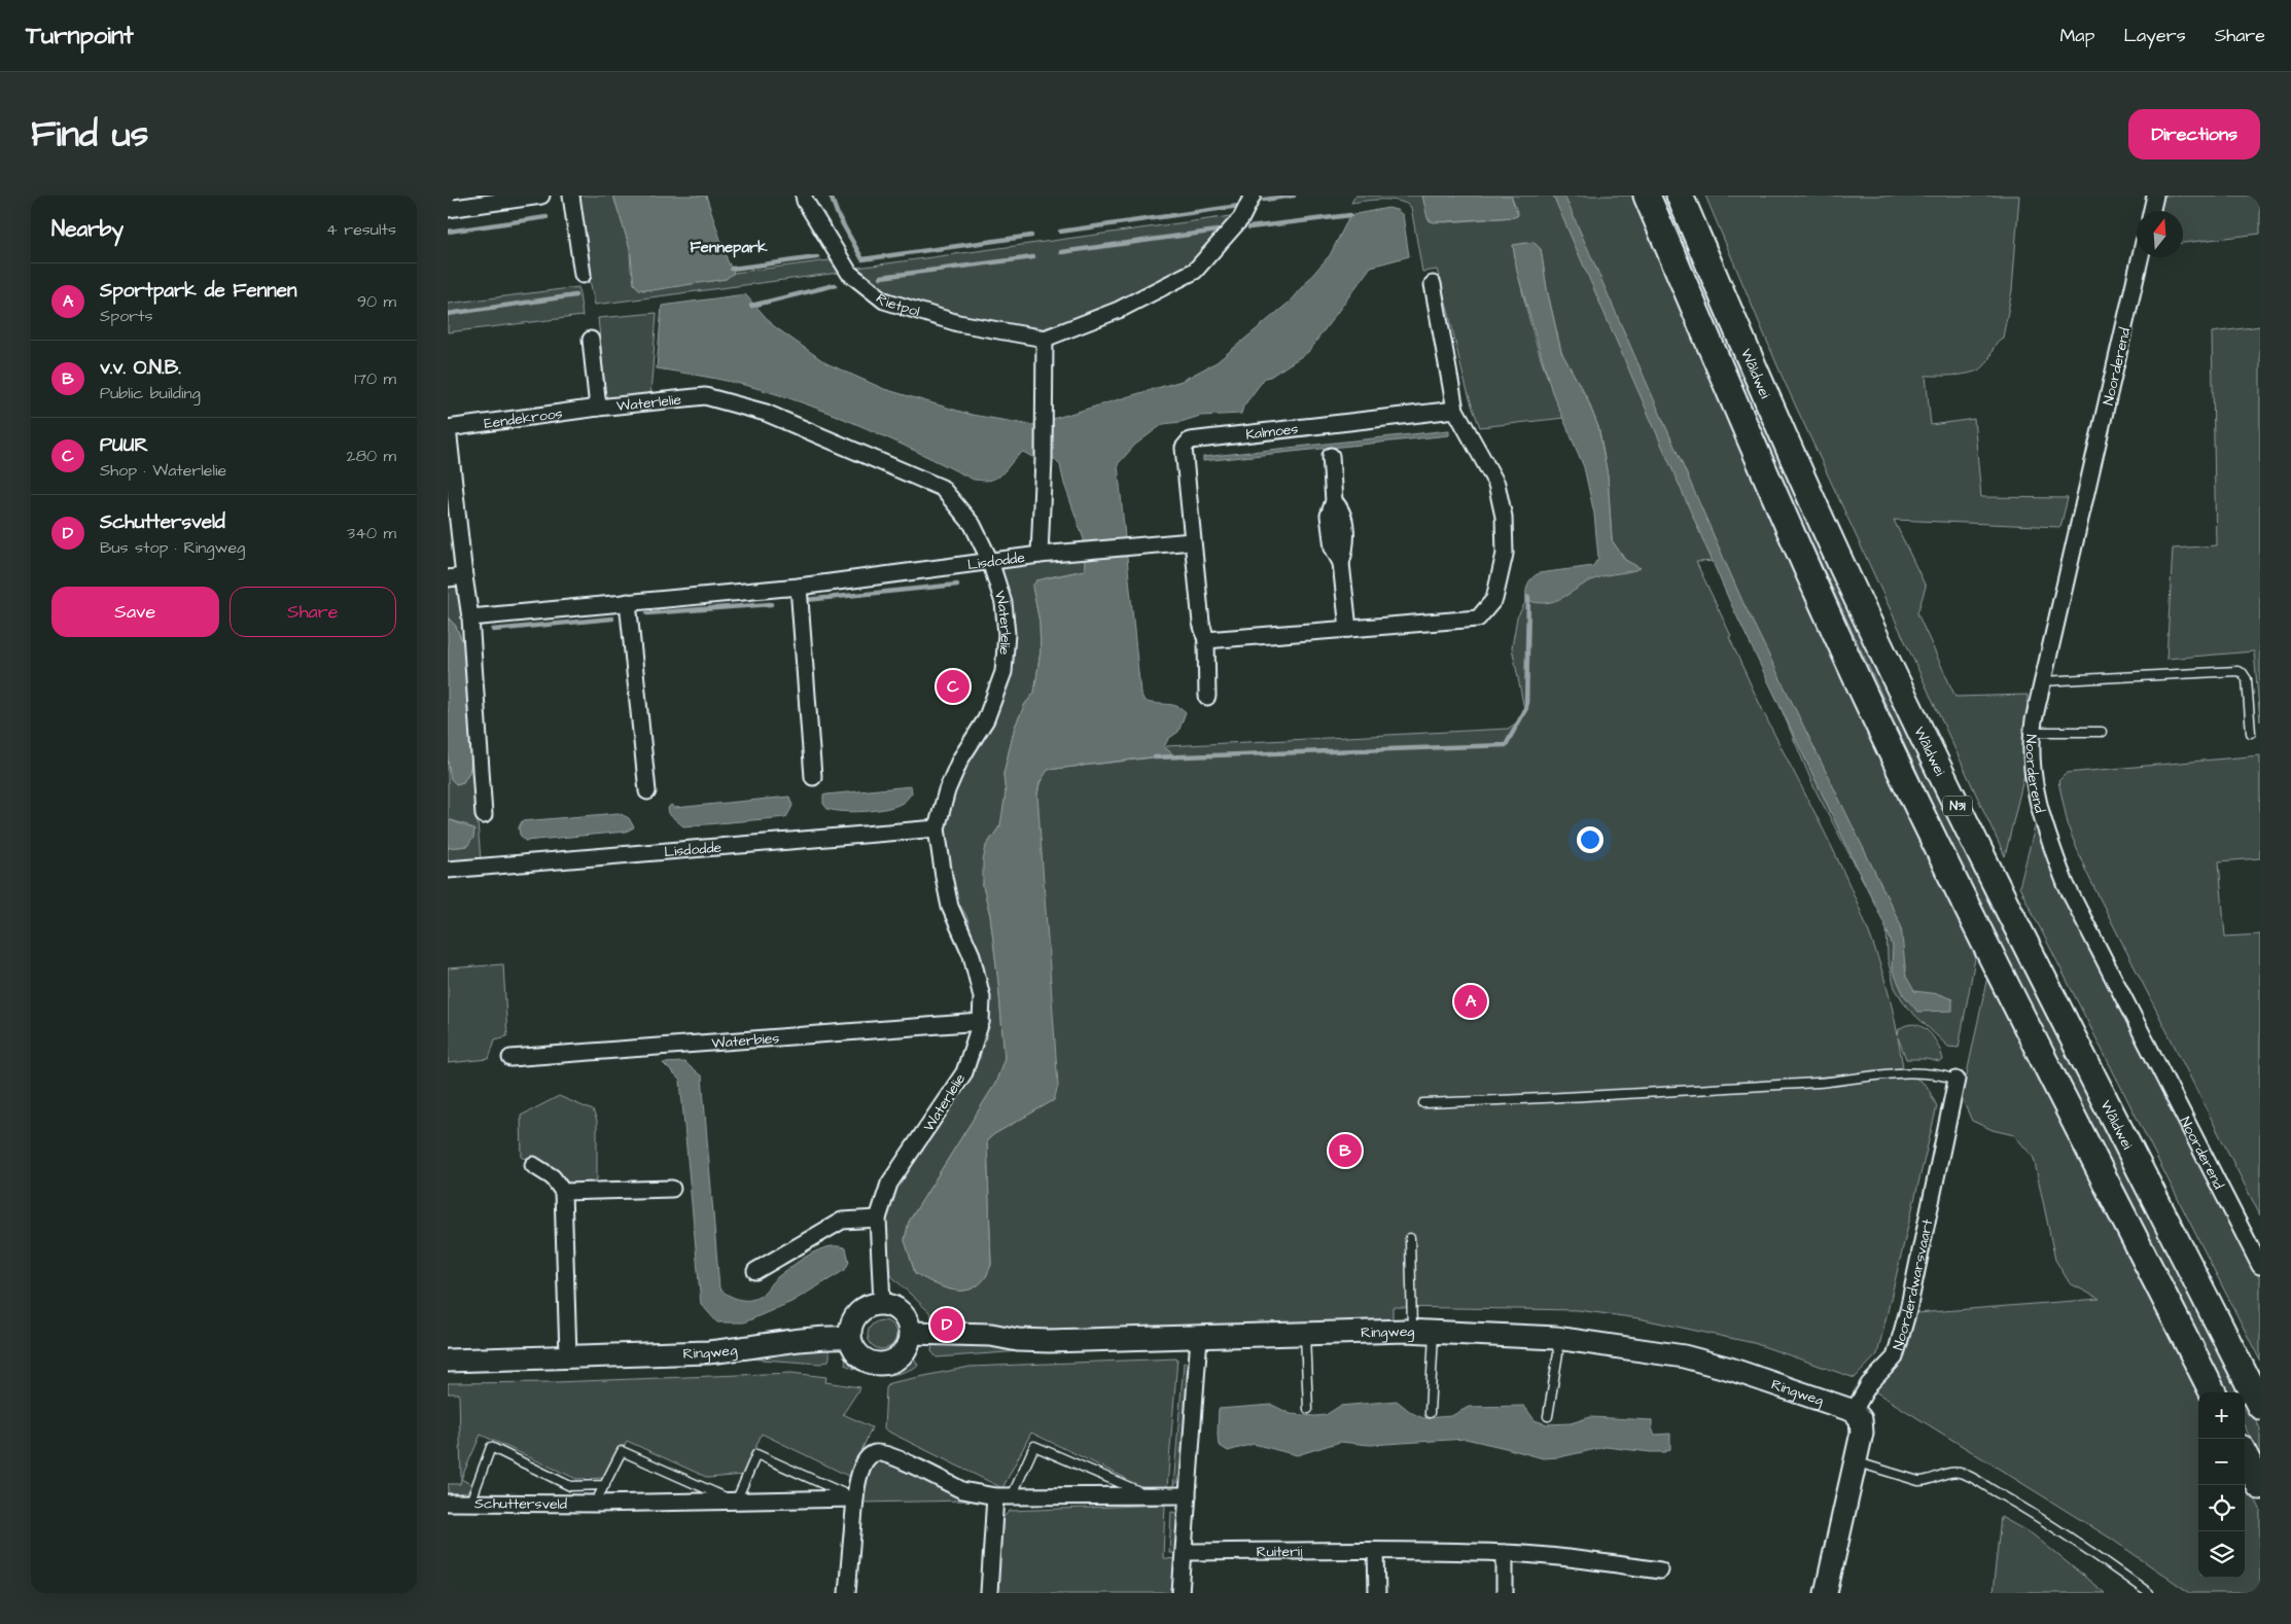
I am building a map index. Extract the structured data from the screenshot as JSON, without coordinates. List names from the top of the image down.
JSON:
{
  "streets": {
    "highway": ["Wâldwei", "N31"],
    "main road": ["Ringweg"],
    "street": [
      "Rietpol",
      "Noorderend",
      "Waterlelie",
      "Eendekroos",
      "Kalmoes",
      "Lisdodde",
      "Waterbies",
      "Noorderdwarsvaart",
      "Schuttersveld",
      "Ruiterij"
    ]
  },
  "crossings": [
    ["Waterlelie", "Eendekroos"],
    ["Waterlelie", "Lisdodde"],
    ["Waterlelie", "Waterbies"],
    ["Waterlelie", "Ringweg"],
    ["Noorderdwarsvaart", "Ringweg"]
  ],
  "districts": ["Fennepark"],
  "north": "top",
  "page": {
    "header": "Turnpoint",
    "nav": ["Map", "Layers", "Share"],
    "title": "Find us",
    "buttons": [
      "Directions",
      ["Save", "Share"]
    ],
    "heading": ["Nearby", "4 results"],
    "list": [
      {
        "mark": "A",
        "name": "Sportpark de Fennen",
        "note": "Sports",
        "value": "90 m"
      },
      {
        "mark": "B",
        "name": "v.v. O.N.B.",
        "note": "Public building",
        "value": "170 m"
      },
      {
        "mark": "C",
        "name": "PUUR",
        "note": "Shop · Waterlelie",
        "value": "280 m"
      },
      {
        "mark": "D",
        "name": "Schuttersveld",
        "note": "Bus stop · Ringweg",
        "value": "340 m"
      }
    ],
    "pins": [
      "C",
      "A",
      "B",
      "D"
    ],
    "map_buttons": ["+", "−"]
  }
}
